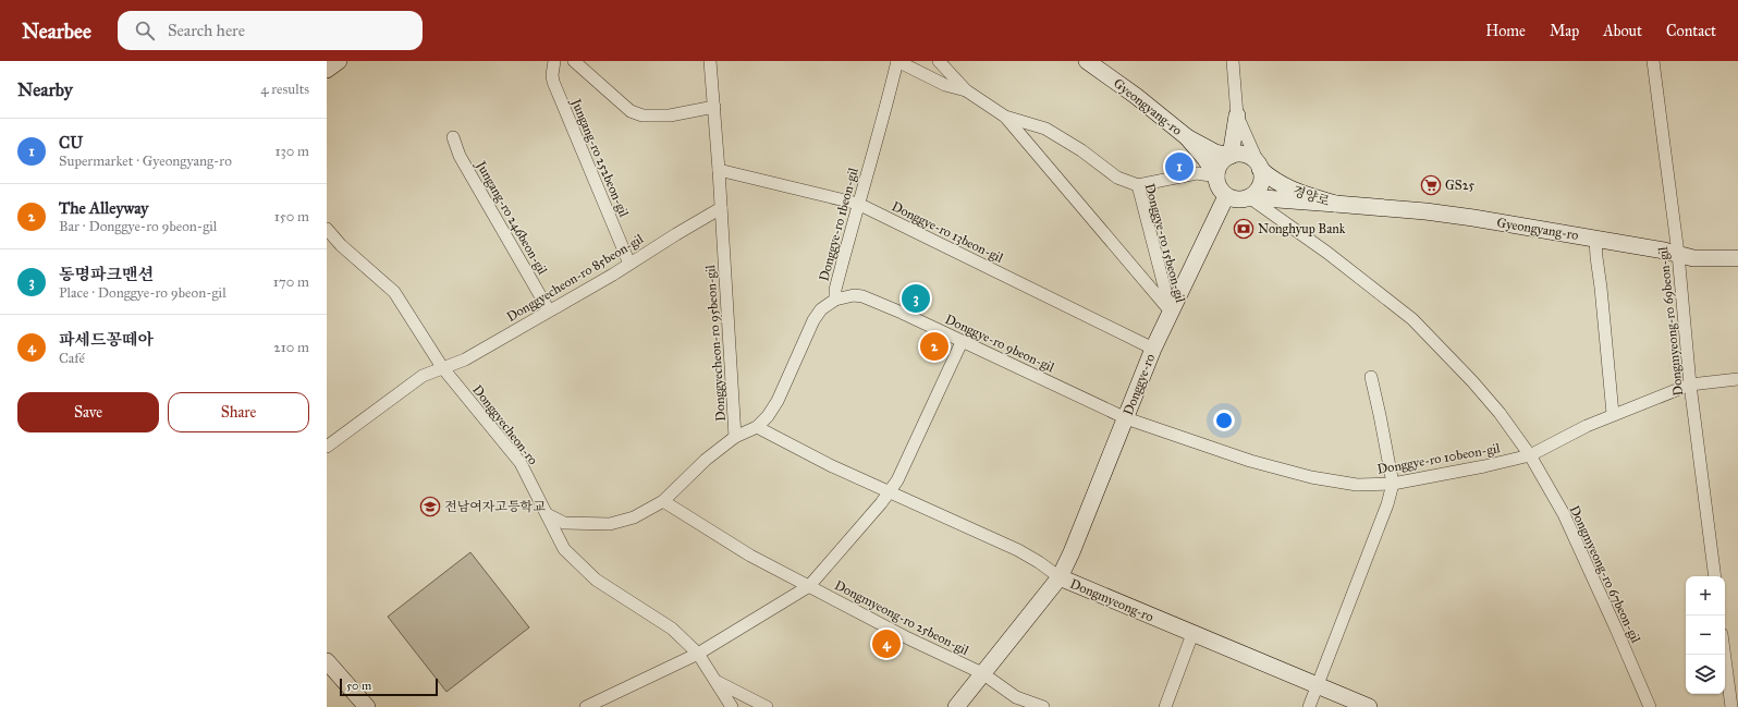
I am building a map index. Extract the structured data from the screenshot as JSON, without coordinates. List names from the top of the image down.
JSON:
{
  "streets": {
    "street": [
      "Gyeongyang-ro",
      "Jungang-ro 252beon-gil",
      "경양로",
      "Jungang-ro 246beon-gil",
      "Donggye-ro 1beon-gil",
      "Donggye-ro 13beon-gil",
      "Donggye-ro 15beon-gil",
      "Donggyecheon-ro 85beon-gil",
      "Dongmyeong-ro 69beon-gil",
      "Donggyecheon-ro 95beon-gil",
      "Donggye-ro 9beon-gil",
      "Donggye-ro",
      "Donggyecheon-ro",
      "Donggye-ro 10beon-gil",
      "Dongmyeong-ro 67beon-gil",
      "Dongmyeong-ro",
      "Dongmyeong-ro 25beon-gil"
    ]
  },
  "crossings": [
    ["Gyeongyang-ro", "경양로"],
    ["Gyeongyang-ro", "Dongmyeong-ro 69beon-gil"],
    ["Jungang-ro 252beon-gil", "Donggyecheon-ro 85beon-gil"],
    ["경양로", "Donggye-ro"],
    ["경양로", "Dongmyeong-ro 67beon-gil"],
    ["Jungang-ro 246beon-gil", "Donggyecheon-ro 85beon-gil"],
    ["Donggye-ro 1beon-gil", "Donggye-ro 13beon-gil"],
    ["Donggye-ro 1beon-gil", "Donggye-ro 15beon-gil"],
    ["Donggye-ro 1beon-gil", "Donggyecheon-ro 95beon-gil"],
    ["Donggye-ro 1beon-gil", "Donggye-ro 9beon-gil"],
    ["Donggye-ro 13beon-gil", "Donggyecheon-ro 95beon-gil"],
    ["Donggye-ro 13beon-gil", "Donggye-ro"],
    ["Donggye-ro 15beon-gil", "Donggye-ro"],
    ["Donggyecheon-ro 85beon-gil", "Donggyecheon-ro 95beon-gil"],
    ["Donggyecheon-ro 85beon-gil", "Donggyecheon-ro"],
    ["Donggyecheon-ro 95beon-gil", "Donggyecheon-ro"],
    ["Donggyecheon-ro 95beon-gil", "Dongmyeong-ro 25beon-gil"],
    ["Donggye-ro 9beon-gil", "Donggye-ro"],
    ["Donggye-ro 9beon-gil", "Donggye-ro 10beon-gil"],
    ["Donggye-ro", "Donggye-ro 10beon-gil"],
    ["Donggye-ro", "Dongmyeong-ro 67beon-gil"],
    ["Donggye-ro", "Dongmyeong-ro"],
    ["Donggyecheon-ro", "Dongmyeong-ro 25beon-gil"],
    ["Donggye-ro 10beon-gil", "Dongmyeong-ro 67beon-gil"],
    ["Dongmyeong-ro", "Dongmyeong-ro 25beon-gil"]
  ],
  "places": {
    "supermarket": ["GS25"],
    "bank": ["Nonghyup Bank"],
    "school or university": ["전남여자고등학교"]
  },
  "scale_bar": "50 m",
  "page": {
    "header": "Nearbee",
    "search": "Search here",
    "nav": [
      "Home",
      "Map",
      "About",
      "Contact"
    ],
    "heading": ["Nearby", "4 results"],
    "list": [
      {
        "mark": "1",
        "name": "CU",
        "note": "Supermarket · Gyeongyang-ro",
        "value": "130 m"
      },
      {
        "mark": "2",
        "name": "The Alleyway",
        "note": "Bar · Donggye-ro 9beon-gil",
        "value": "150 m"
      },
      {
        "mark": "3",
        "name": "동명파크맨션",
        "note": "Place · Donggye-ro 9beon-gil",
        "value": "170 m"
      },
      {
        "mark": "4",
        "name": "파세드꽁떼아",
        "note": "Café",
        "value": "210 m"
      }
    ],
    "pins": [
      "1",
      "3",
      "2",
      "4"
    ],
    "buttons": ["Save", "Share"],
    "map_buttons": ["+", "−"],
    "scale": "50 m"
  }
}
